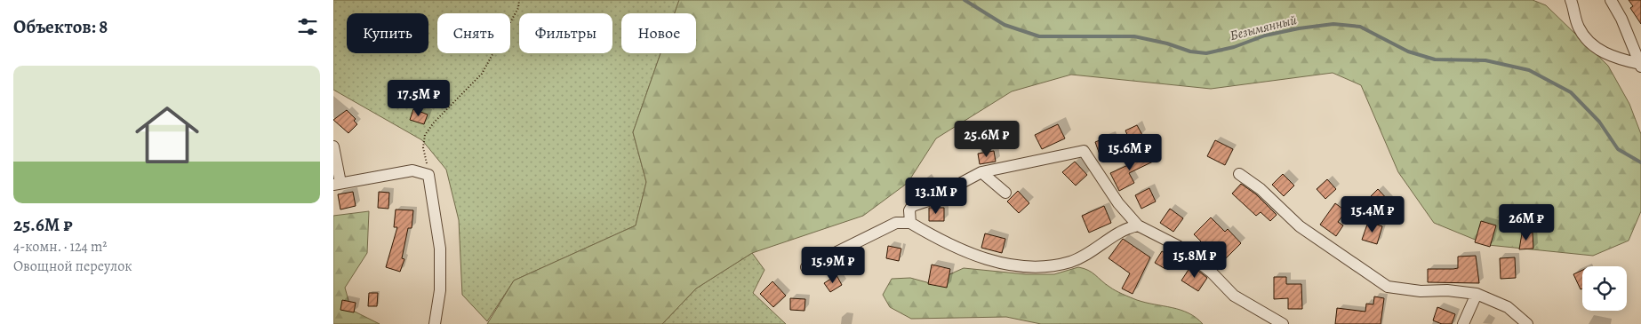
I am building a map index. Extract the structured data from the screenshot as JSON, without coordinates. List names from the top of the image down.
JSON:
{
  "water": ["Безымянный"],
  "page": {
    "heading": "Объектов: 8",
    "chip": [
      "Купить",
      "Снять",
      "Фильтры",
      "Новое"
    ],
    "list": [
      {
        "name": "25.6M ₽",
        "note": "4-комн. · 124 m² · Овощной переулок"
      }
    ],
    "price": [
      "17.5M ₽",
      "25.6M ₽",
      "15.6M ₽",
      "13.1M ₽",
      "15.4M ₽",
      "26M ₽",
      "15.8M ₽",
      "15.9M ₽"
    ]
  }
}
